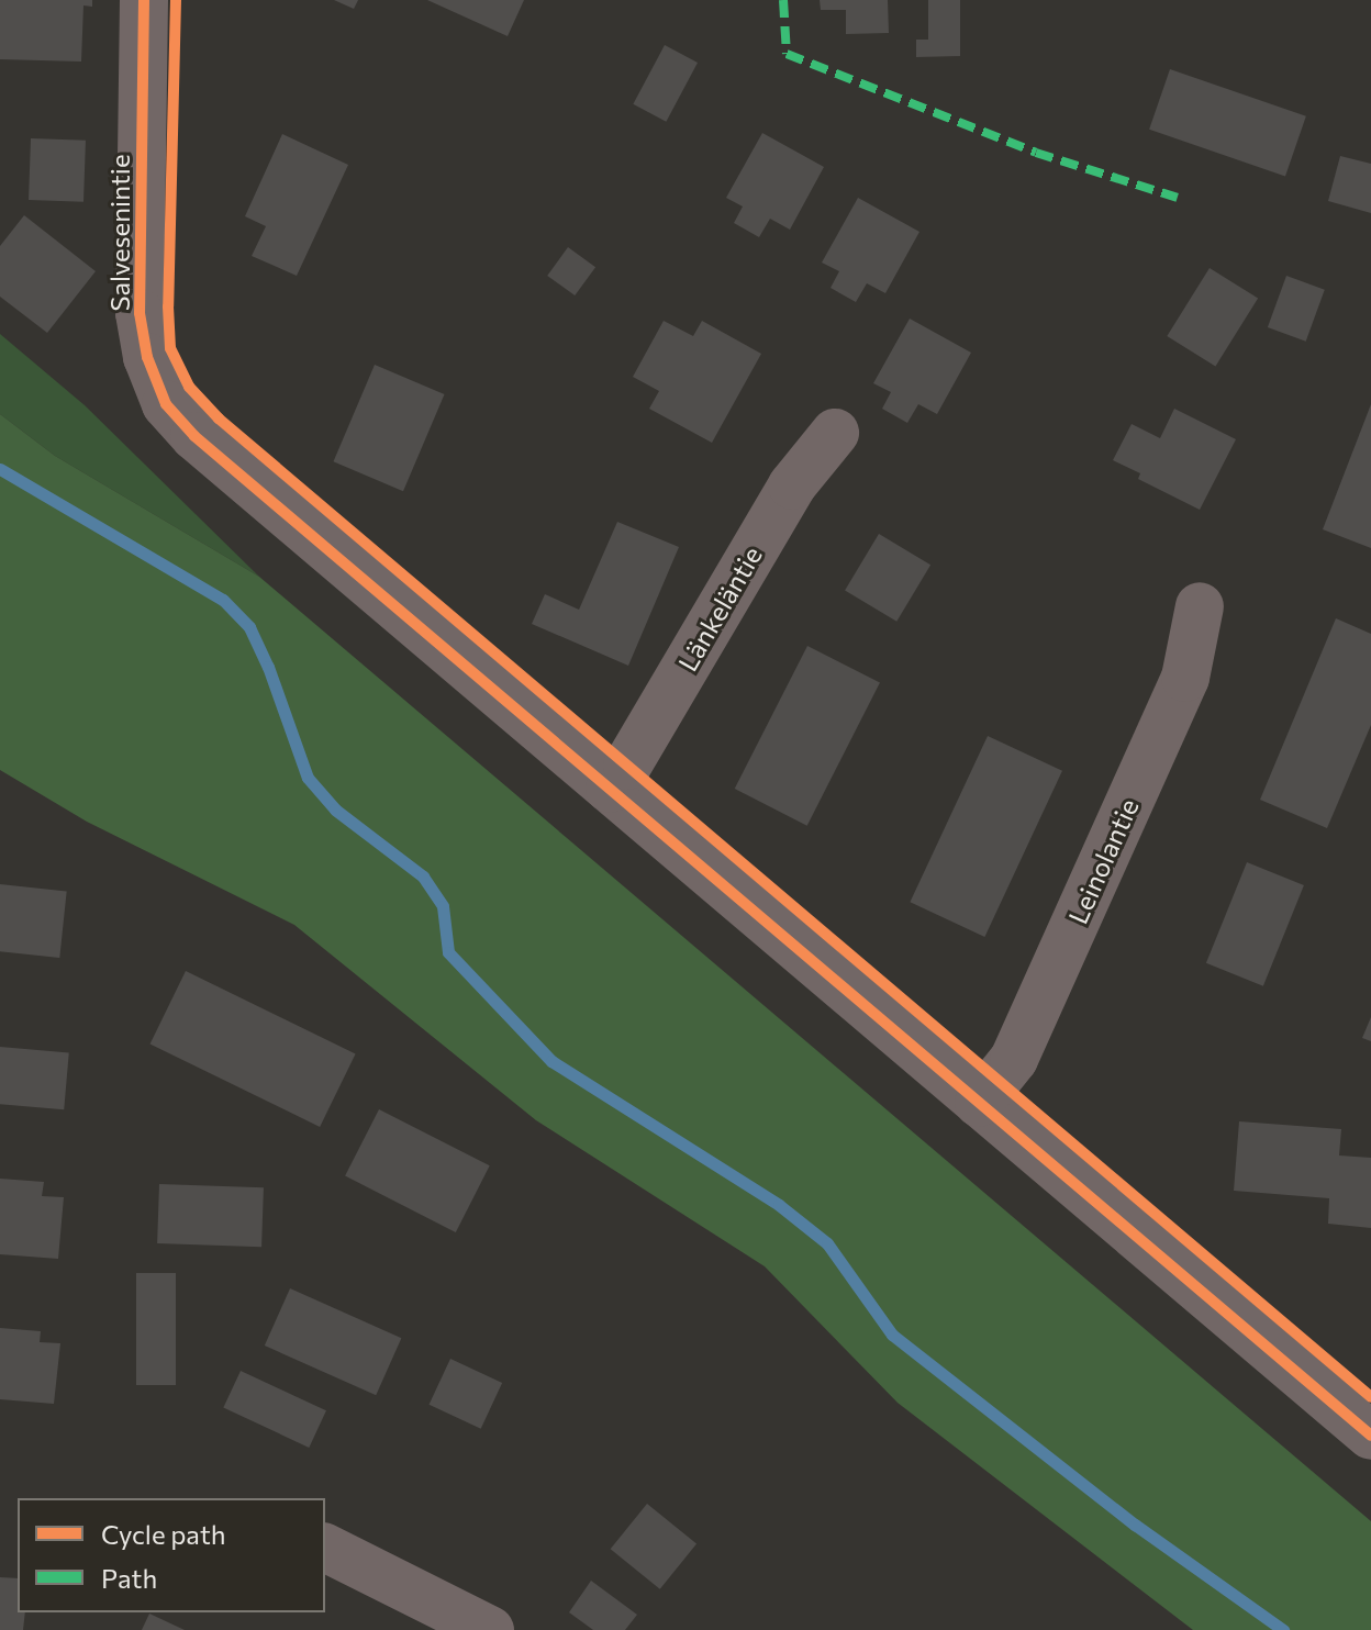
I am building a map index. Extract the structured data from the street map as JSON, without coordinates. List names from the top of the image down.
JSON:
{
  "streets": {
    "street": ["Salvesenintie", "Länkeläntie", "Leinolantie"]
  },
  "crossings": [
    ["Salvesenintie", "Länkeläntie"],
    ["Salvesenintie", "Leinolantie"]
  ],
  "legend": ["Cycle path", "Path"]
}
